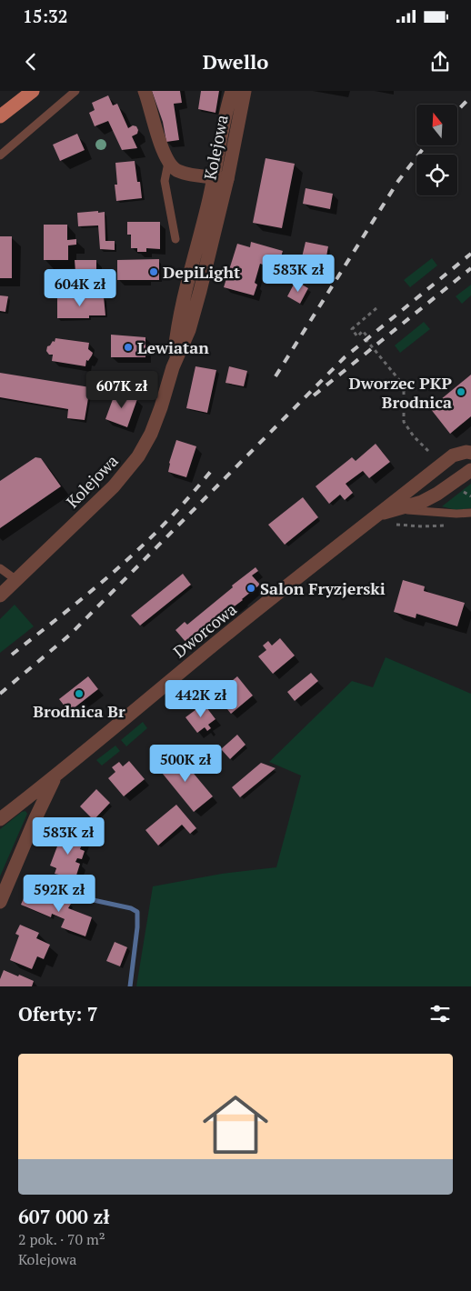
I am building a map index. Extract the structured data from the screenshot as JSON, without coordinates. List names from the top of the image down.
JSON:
{
  "streets": {
    "street": ["Kolejowa", "Dworcowa"]
  },
  "places": [
    "DepiLight",
    "Lewiatan",
    "Dworzec PKP Brodnica",
    "Salon Fryzjerski",
    "Brodnica Br"
  ],
  "north": "top",
  "page": {
    "status": "15:32",
    "header": "Dwello",
    "price": [
      "583K zł",
      "604K zł",
      "607K zł",
      "442K zł",
      "500K zł",
      "583K zł",
      "592K zł"
    ],
    "heading": "Oferty: 7",
    "list": [
      {
        "name": "607 000 zł",
        "note": "2 pok. · 70 m² · Kolejowa"
      }
    ]
  }
}
